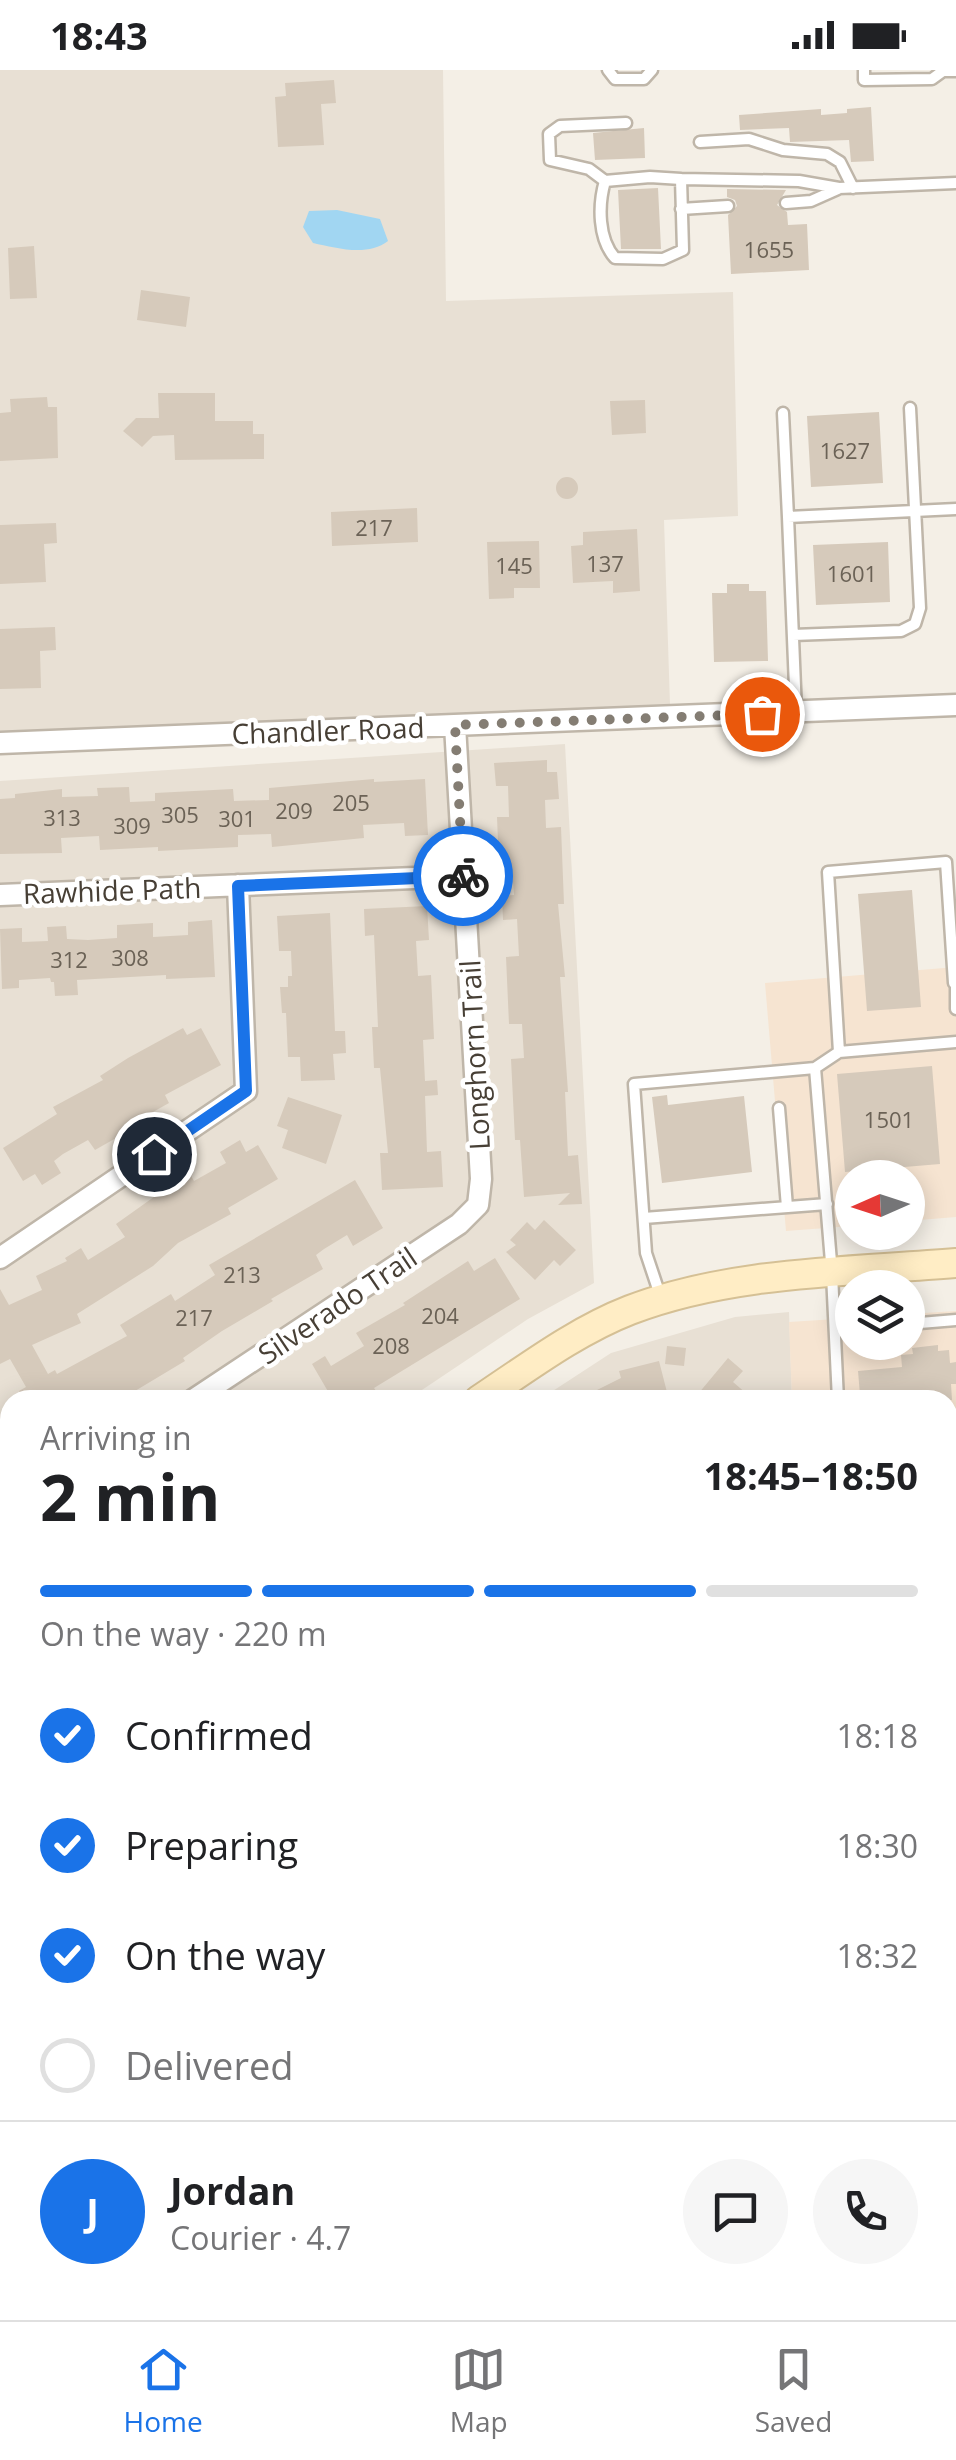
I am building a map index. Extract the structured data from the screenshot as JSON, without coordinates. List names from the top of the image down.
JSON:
{
  "streets": {
    "street": [
      "Chandler Road",
      "Rawhide Path",
      "Longhorn Trail",
      "Silverado Trail"
    ]
  },
  "crossings": [
    ["Chandler Road", "Longhorn Trail"],
    ["Rawhide Path", "Longhorn Trail"],
    ["Longhorn Trail", "Silverado Trail"]
  ],
  "house_numbers": [
    "1655",
    "1627",
    "217",
    "137",
    "145",
    "1601",
    "205",
    "209",
    "305",
    "313",
    "301",
    "309",
    "308",
    "312",
    "1501",
    "213",
    "204",
    "217",
    "208"
  ],
  "north": "left",
  "page": {
    "status": "18:43",
    "heading": ["2 min", "Arriving in", "18:45–18:50"],
    "panel": ["Jordan", "Courier · 4.7"],
    "bar": "On the way · 220 m",
    "list": [
      ["Confirmed", "18:18"],
      ["Preparing", "18:30"],
      ["On the way", "18:32"],
      "Delivered"
    ],
    "round": "J",
    "tabs": ["Home", "Map", "Saved"]
  }
}
